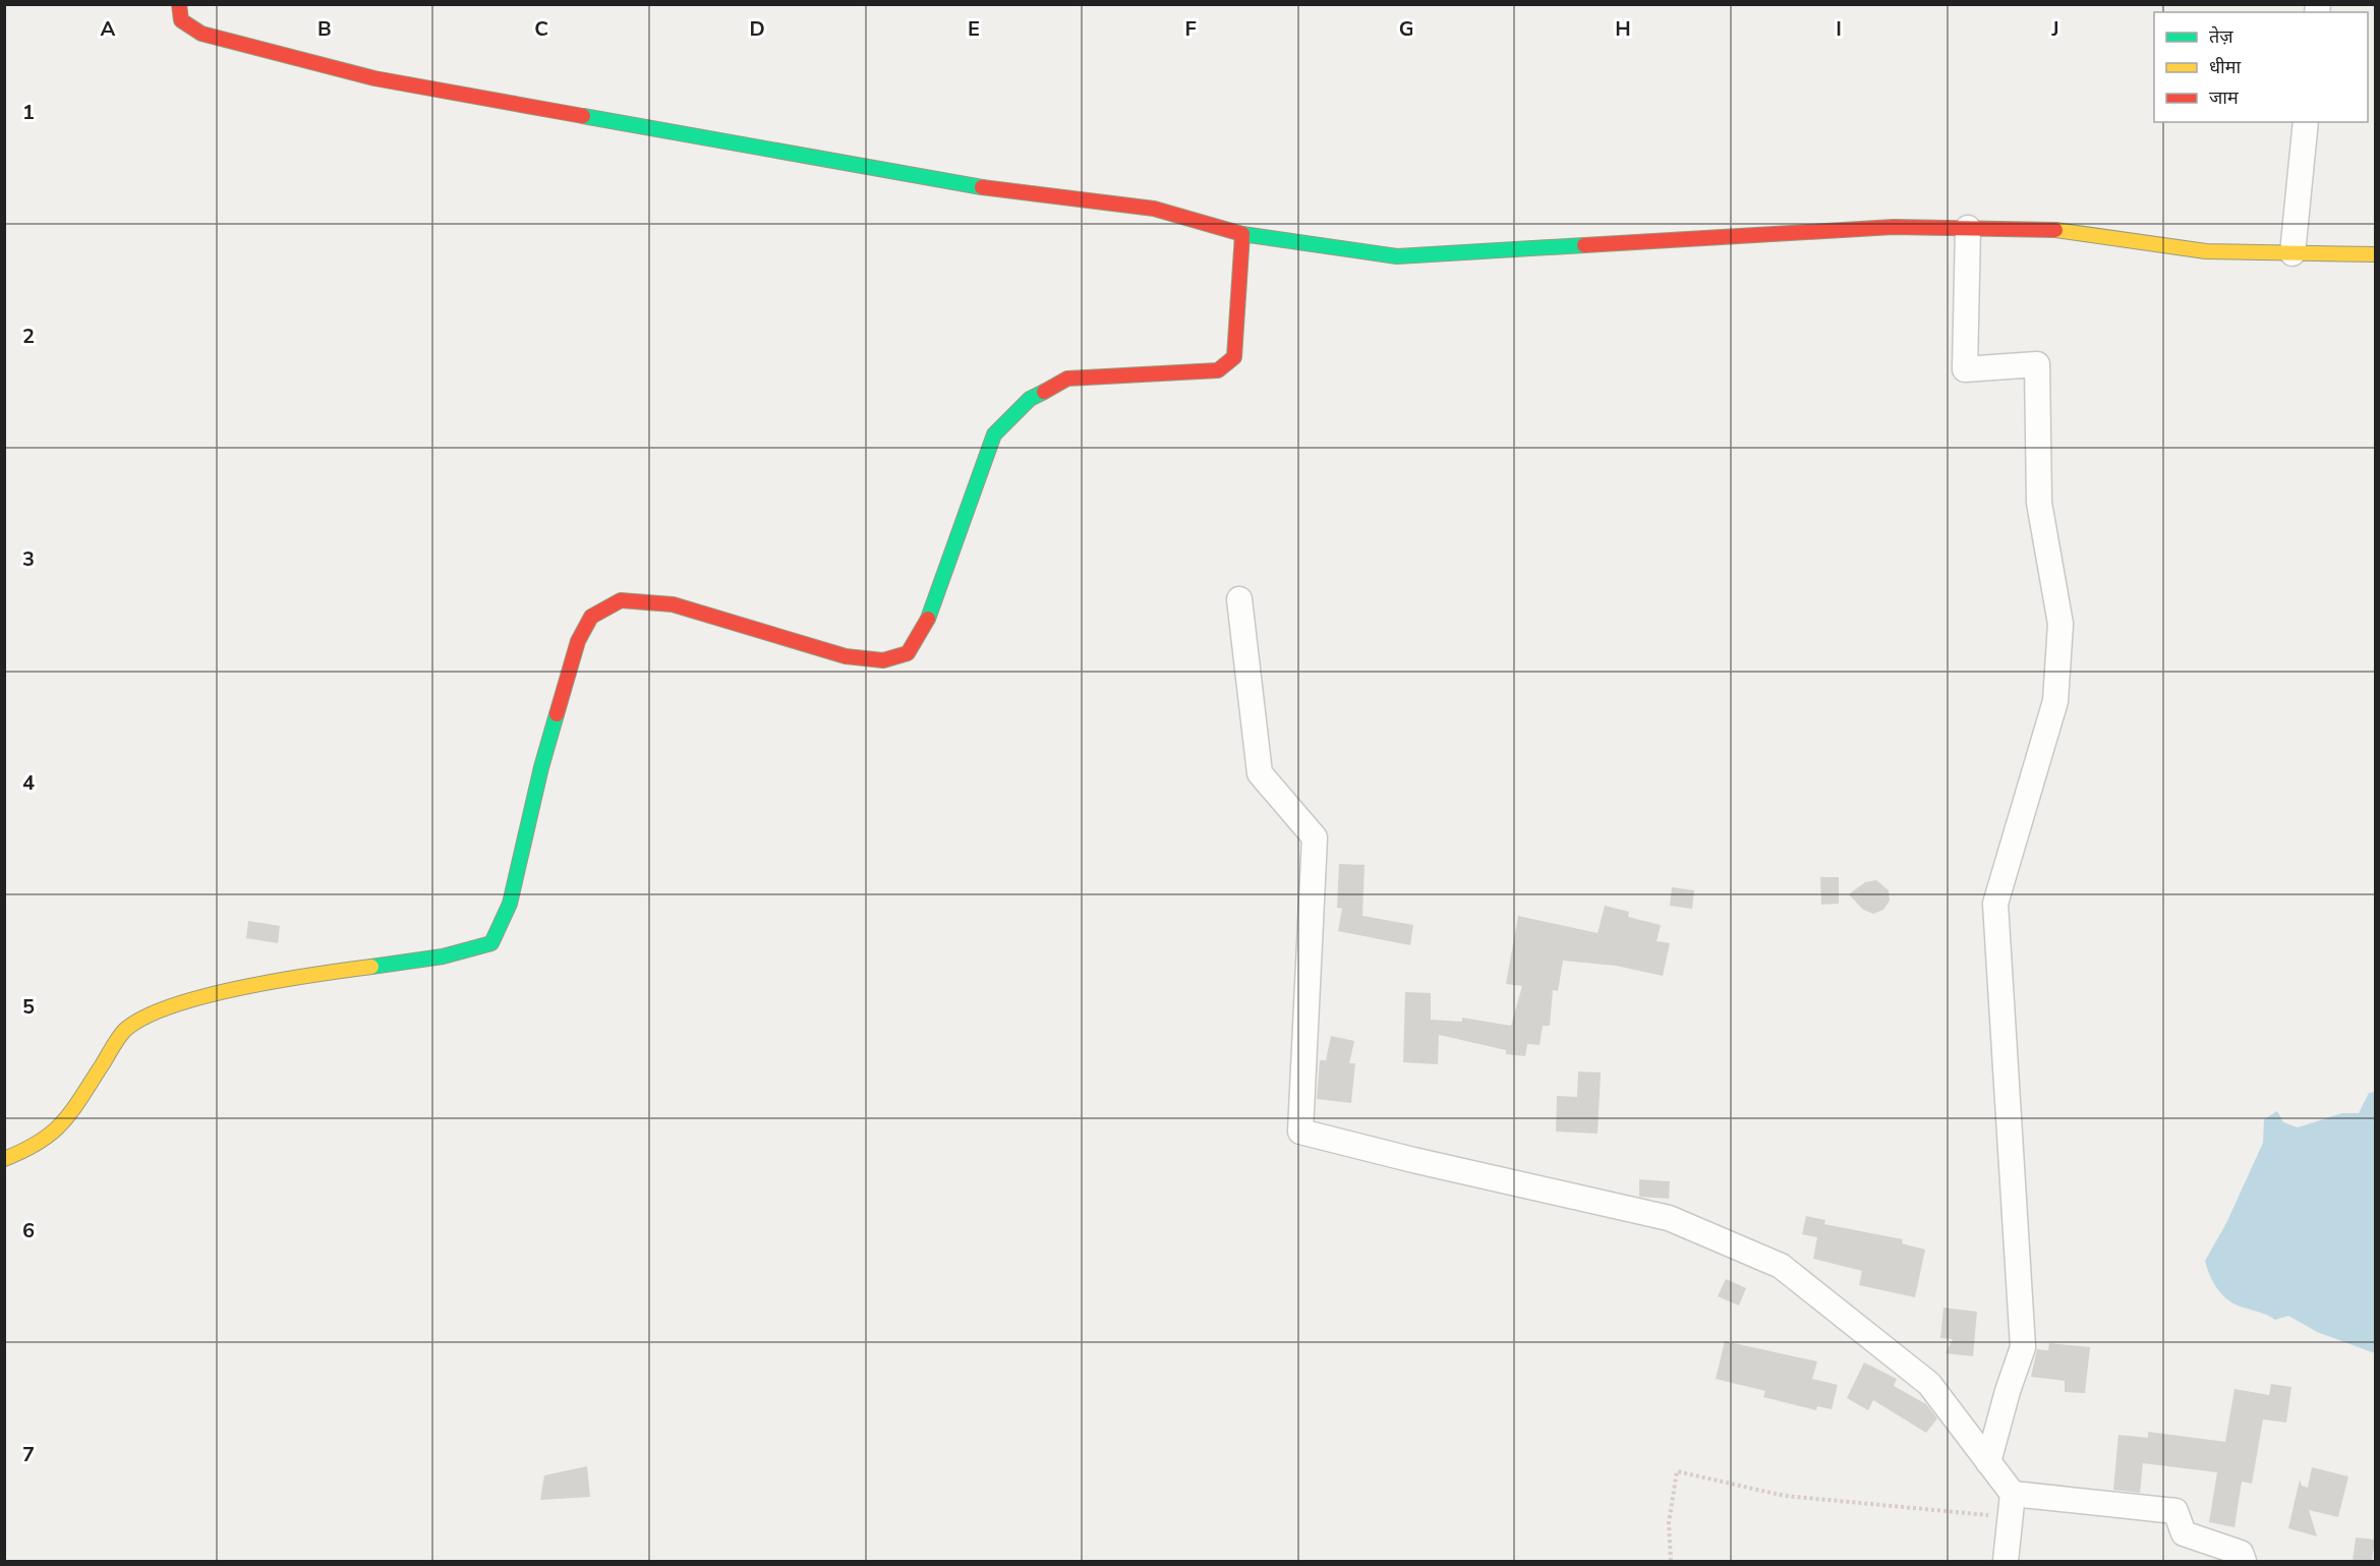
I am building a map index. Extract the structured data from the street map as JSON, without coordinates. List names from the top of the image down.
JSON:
{
  "legend": ["तेज़", "धीमा", "जाम"],
  "grid": {
    "columns": [
      "A",
      "B",
      "C",
      "D",
      "E",
      "F",
      "G",
      "H",
      "I",
      "J"
    ],
    "rows": [
      "1",
      "2",
      "3",
      "4",
      "5",
      "6",
      "7"
    ]
  }
}
